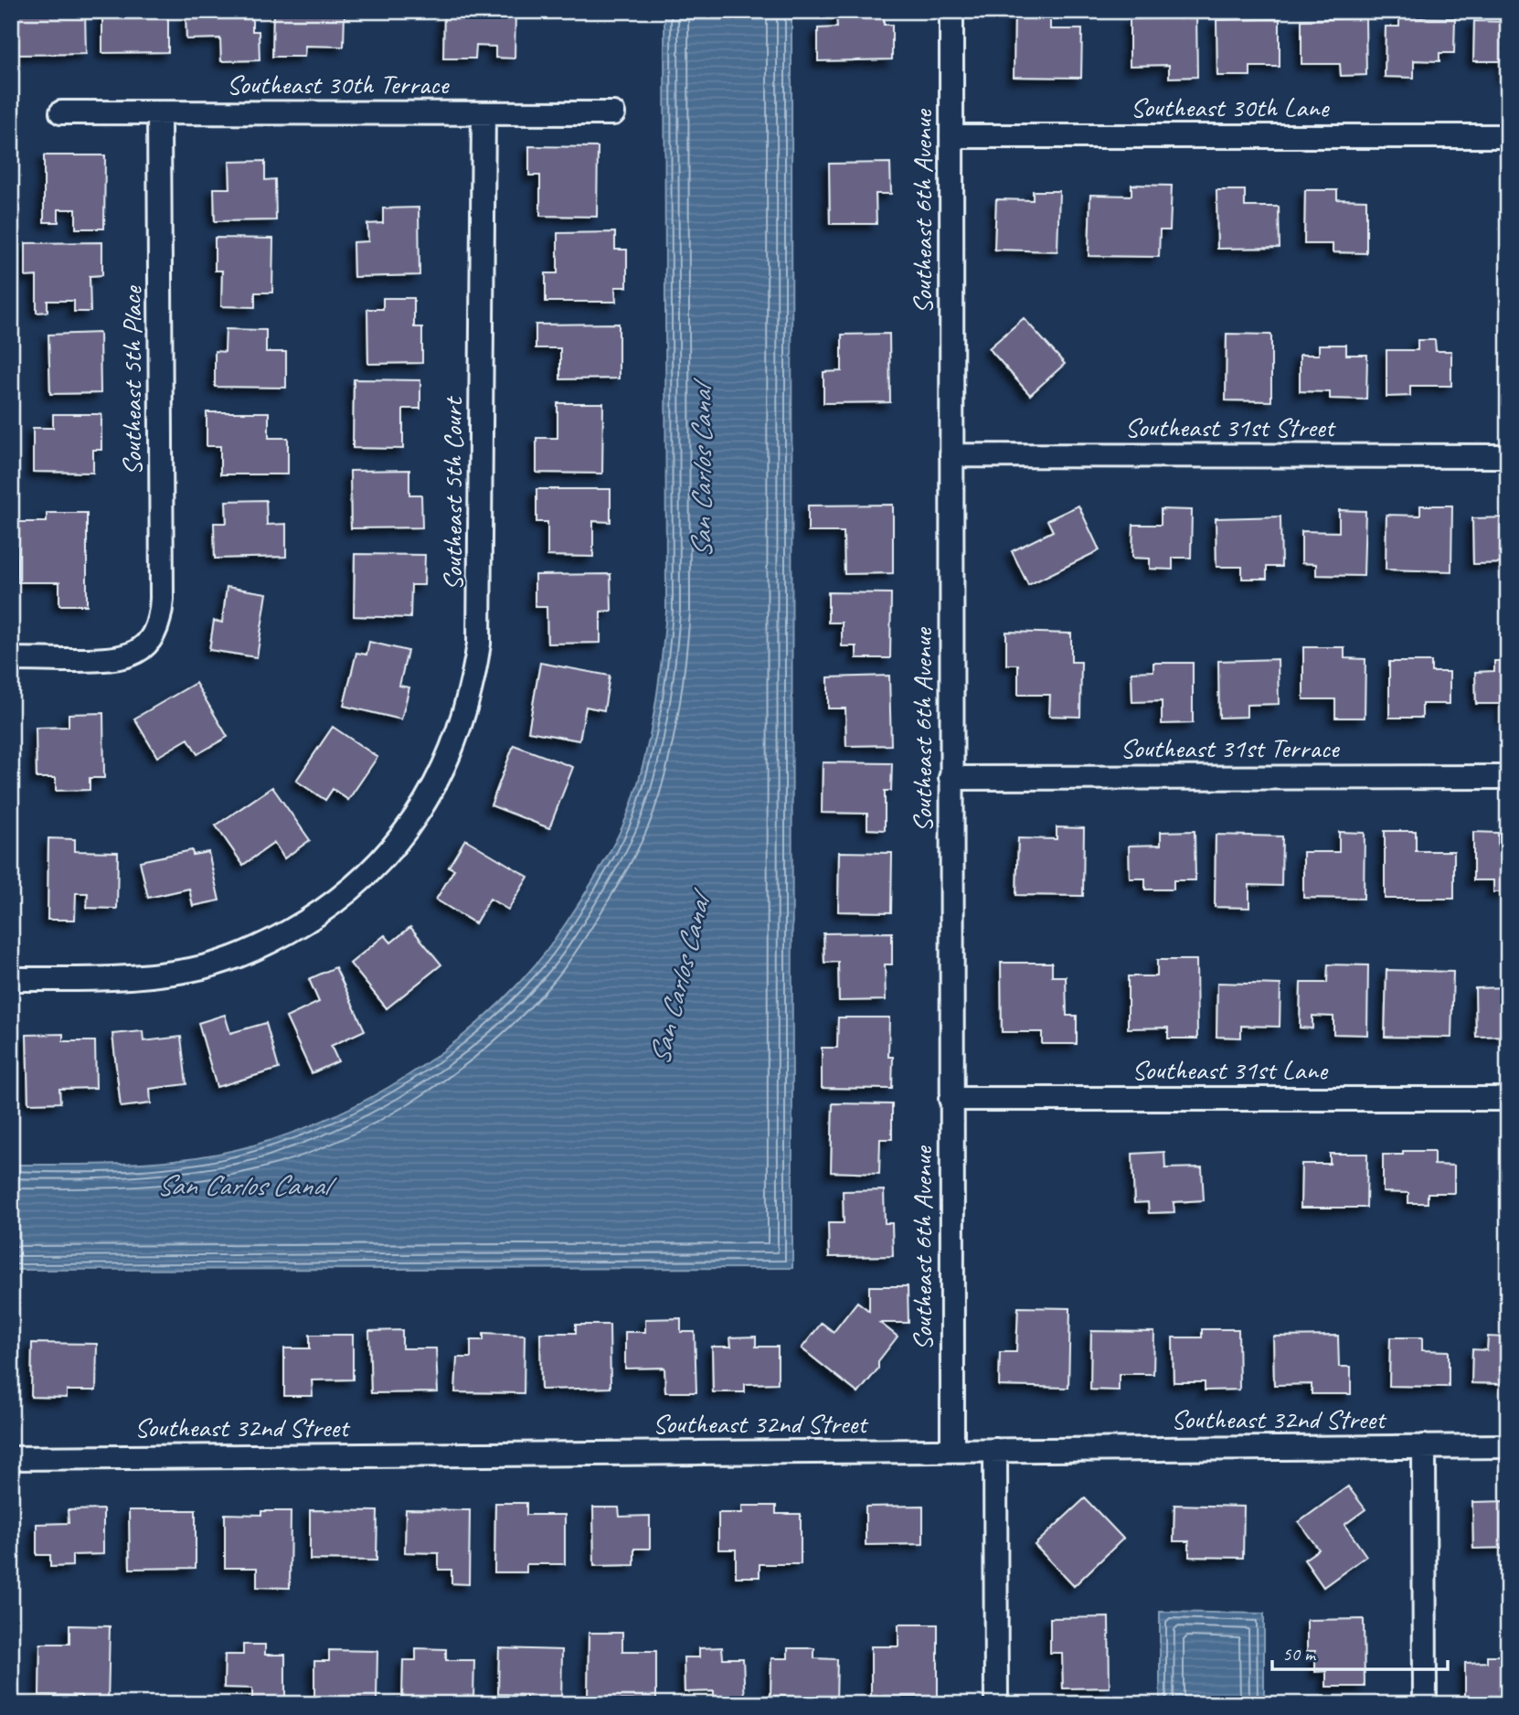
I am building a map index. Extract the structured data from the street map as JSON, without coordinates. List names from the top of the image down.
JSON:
{
  "streets": {
    "street": [
      "Southeast 30th Terrace",
      "Southeast 30th Lane",
      "Southeast 6th Avenue",
      "Southeast 5th Place",
      "Southeast 31st Street",
      "Southeast 5th Court",
      "Southeast 31st Terrace",
      "Southeast 31st Lane",
      "Southeast 32nd Street"
    ]
  },
  "crossings": [
    ["Southeast 30th Terrace", "Southeast 5th Place"],
    ["Southeast 30th Terrace", "Southeast 5th Court"],
    ["Southeast 30th Lane", "Southeast 6th Avenue"],
    ["Southeast 6th Avenue", "Southeast 31st Street"],
    ["Southeast 6th Avenue", "Southeast 31st Terrace"],
    ["Southeast 6th Avenue", "Southeast 31st Lane"],
    ["Southeast 6th Avenue", "Southeast 32nd Street"]
  ],
  "water": ["San Carlos Canal"],
  "scale_bar": "50 m"
}
